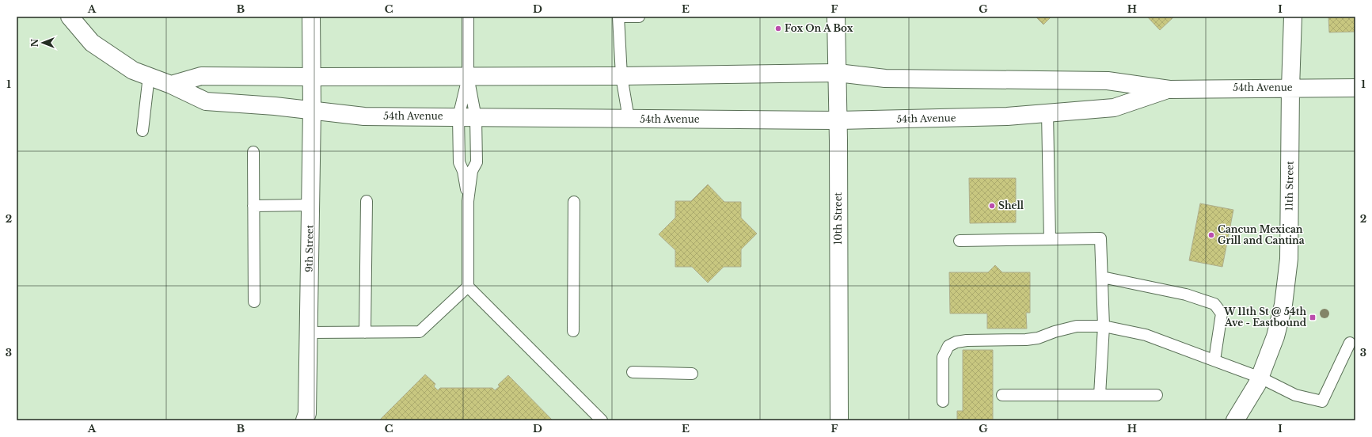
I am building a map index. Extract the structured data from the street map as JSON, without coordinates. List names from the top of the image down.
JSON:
{
  "streets": {
    "street": [
      "54th Avenue",
      "11th Street",
      "10th Street",
      "9th Street"
    ]
  },
  "crossings": [
    ["54th Avenue", "11th Street"],
    ["54th Avenue", "10th Street"],
    ["54th Avenue", "9th Street"]
  ],
  "places": {
    "other": ["Fox On A Box", "Shell", "Cancun Mexican Grill and Cantina"],
    "transit": ["W 11th St @ 54th Ave - Eastbound"]
  },
  "north": "left",
  "grid": {
    "columns": [
      "A",
      "B",
      "C",
      "D",
      "E",
      "F",
      "G",
      "H",
      "I"
    ],
    "rows": ["1", "2", "3"]
  }
}
